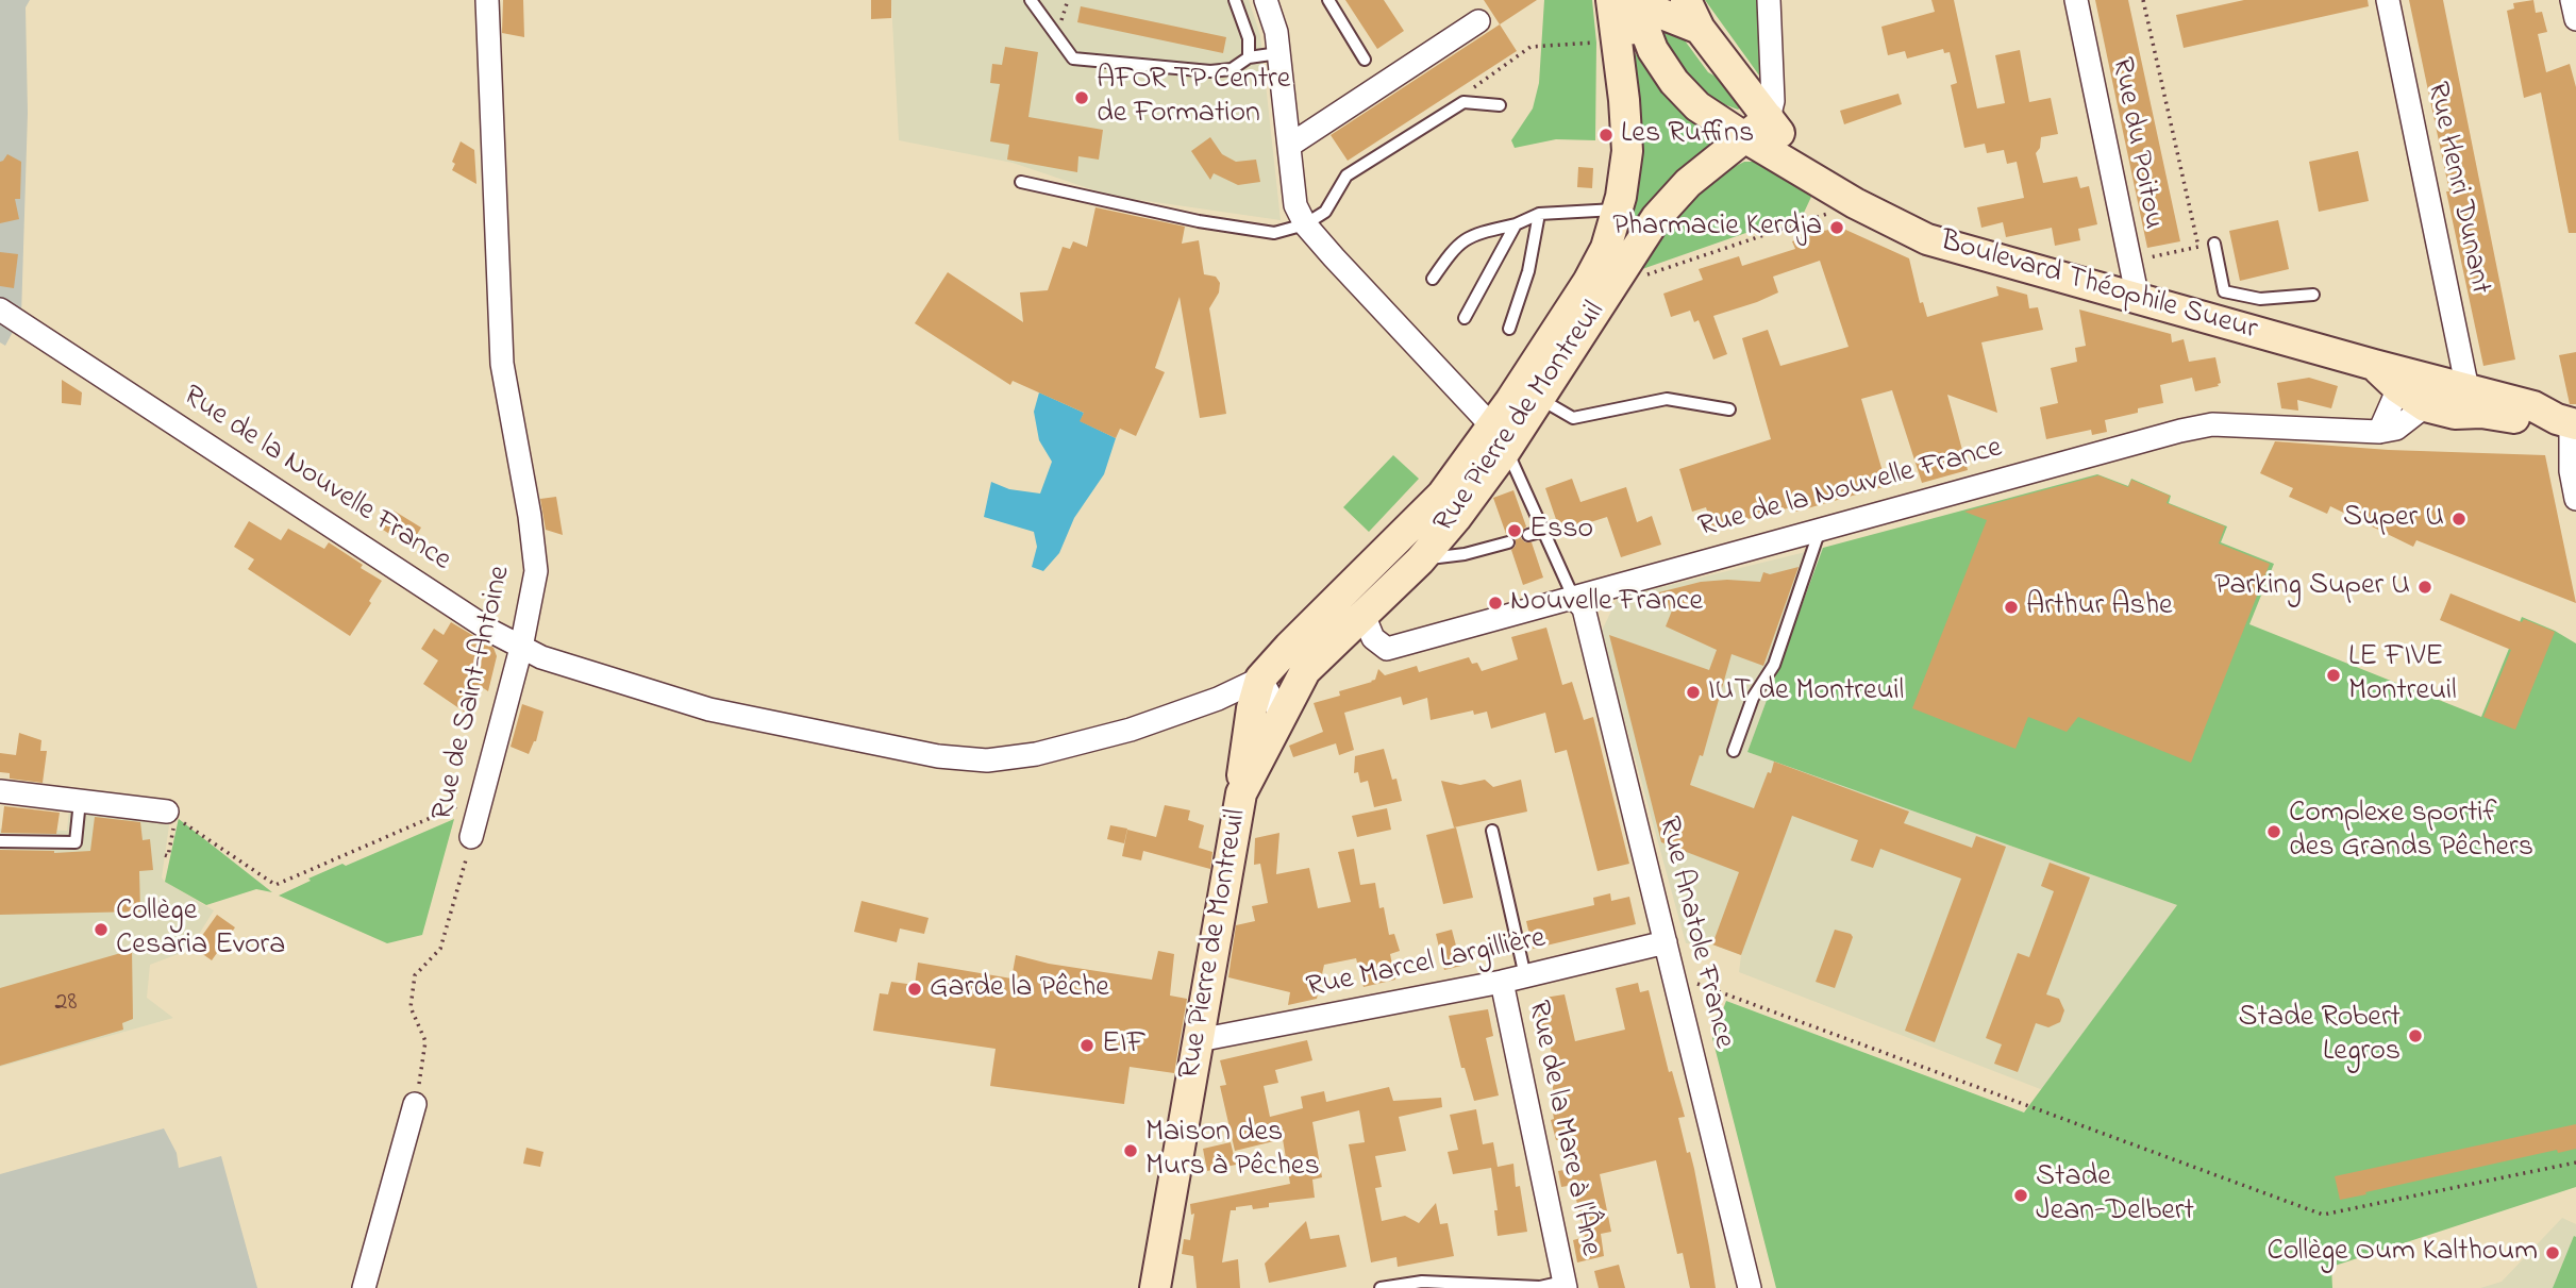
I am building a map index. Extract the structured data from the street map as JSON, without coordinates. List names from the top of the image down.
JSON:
{
  "streets": {
    "main road": ["Boulevard Théophile Sueur", "Rue Pierre de Montreuil"],
    "street": [
      "Rue du Poitou",
      "Rue Henri Dunant",
      "Rue de la Nouvelle France",
      "Rue de Saint-Antoine",
      "Rue Anatole France",
      "Rue Marcel Largillière",
      "Rue de la Mare à l'Âne"
    ]
  },
  "crossings": [
    ["Rue du Poitou", "Boulevard Théophile Sueur"],
    ["Rue Henri Dunant", "Boulevard Théophile Sueur"],
    ["Boulevard Théophile Sueur", "Rue Pierre de Montreuil"],
    ["Boulevard Théophile Sueur", "Rue de la Nouvelle France"],
    ["Rue Pierre de Montreuil", "Rue de la Nouvelle France"],
    ["Rue Pierre de Montreuil", "Rue Marcel Largillière"],
    ["Rue de la Nouvelle France", "Rue de Saint-Antoine"],
    ["Rue de la Nouvelle France", "Rue Anatole France"],
    ["Rue Anatole France", "Rue Marcel Largillière"],
    ["Rue Marcel Largillière", "Rue de la Mare à l'Âne"]
  ],
  "places": [
    "AFOR TP Centre de Formation",
    "Les Ruffins",
    "Pharmacie Kerdja",
    "Super U",
    "Esso",
    "Parking Super U",
    "Nouvelle France",
    "Arthur Ashe",
    "LE FIVE Montreuil",
    "IUT de Montreuil",
    "Complexe sportif des Grands Pêchers",
    "Collège Cesaria Evora",
    "Garde la Pêche",
    "Stade Robert Legros",
    "EIF",
    "Maison des Murs à Pêches",
    "Stade Jean-Delbert",
    "Collège Oum Kalthoum"
  ],
  "house_numbers": ["28"]
}
